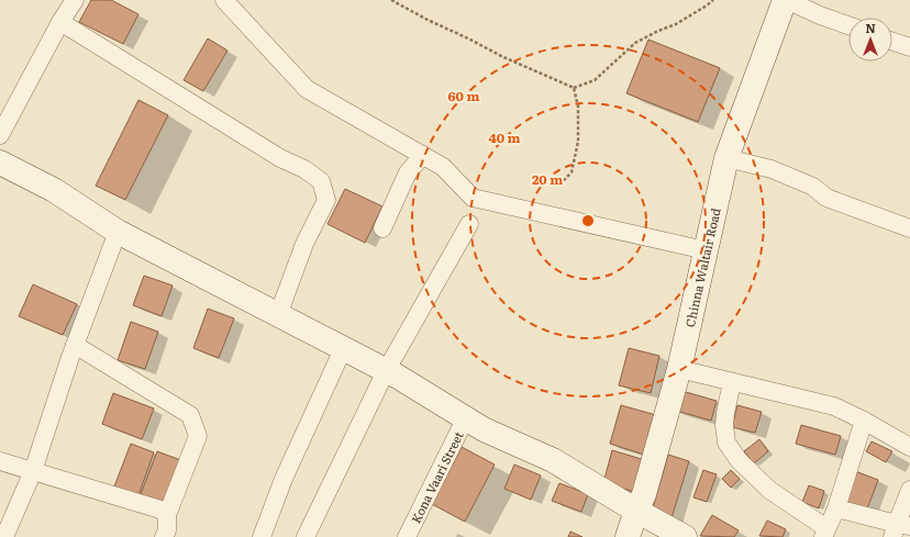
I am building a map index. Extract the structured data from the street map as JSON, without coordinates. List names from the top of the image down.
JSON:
{
  "streets": {
    "street": ["Chinna Waltair Road", "Kona Vaari Street"]
  },
  "north": "top",
  "rings": ["60 m", "40 m", "20 m"]
}
